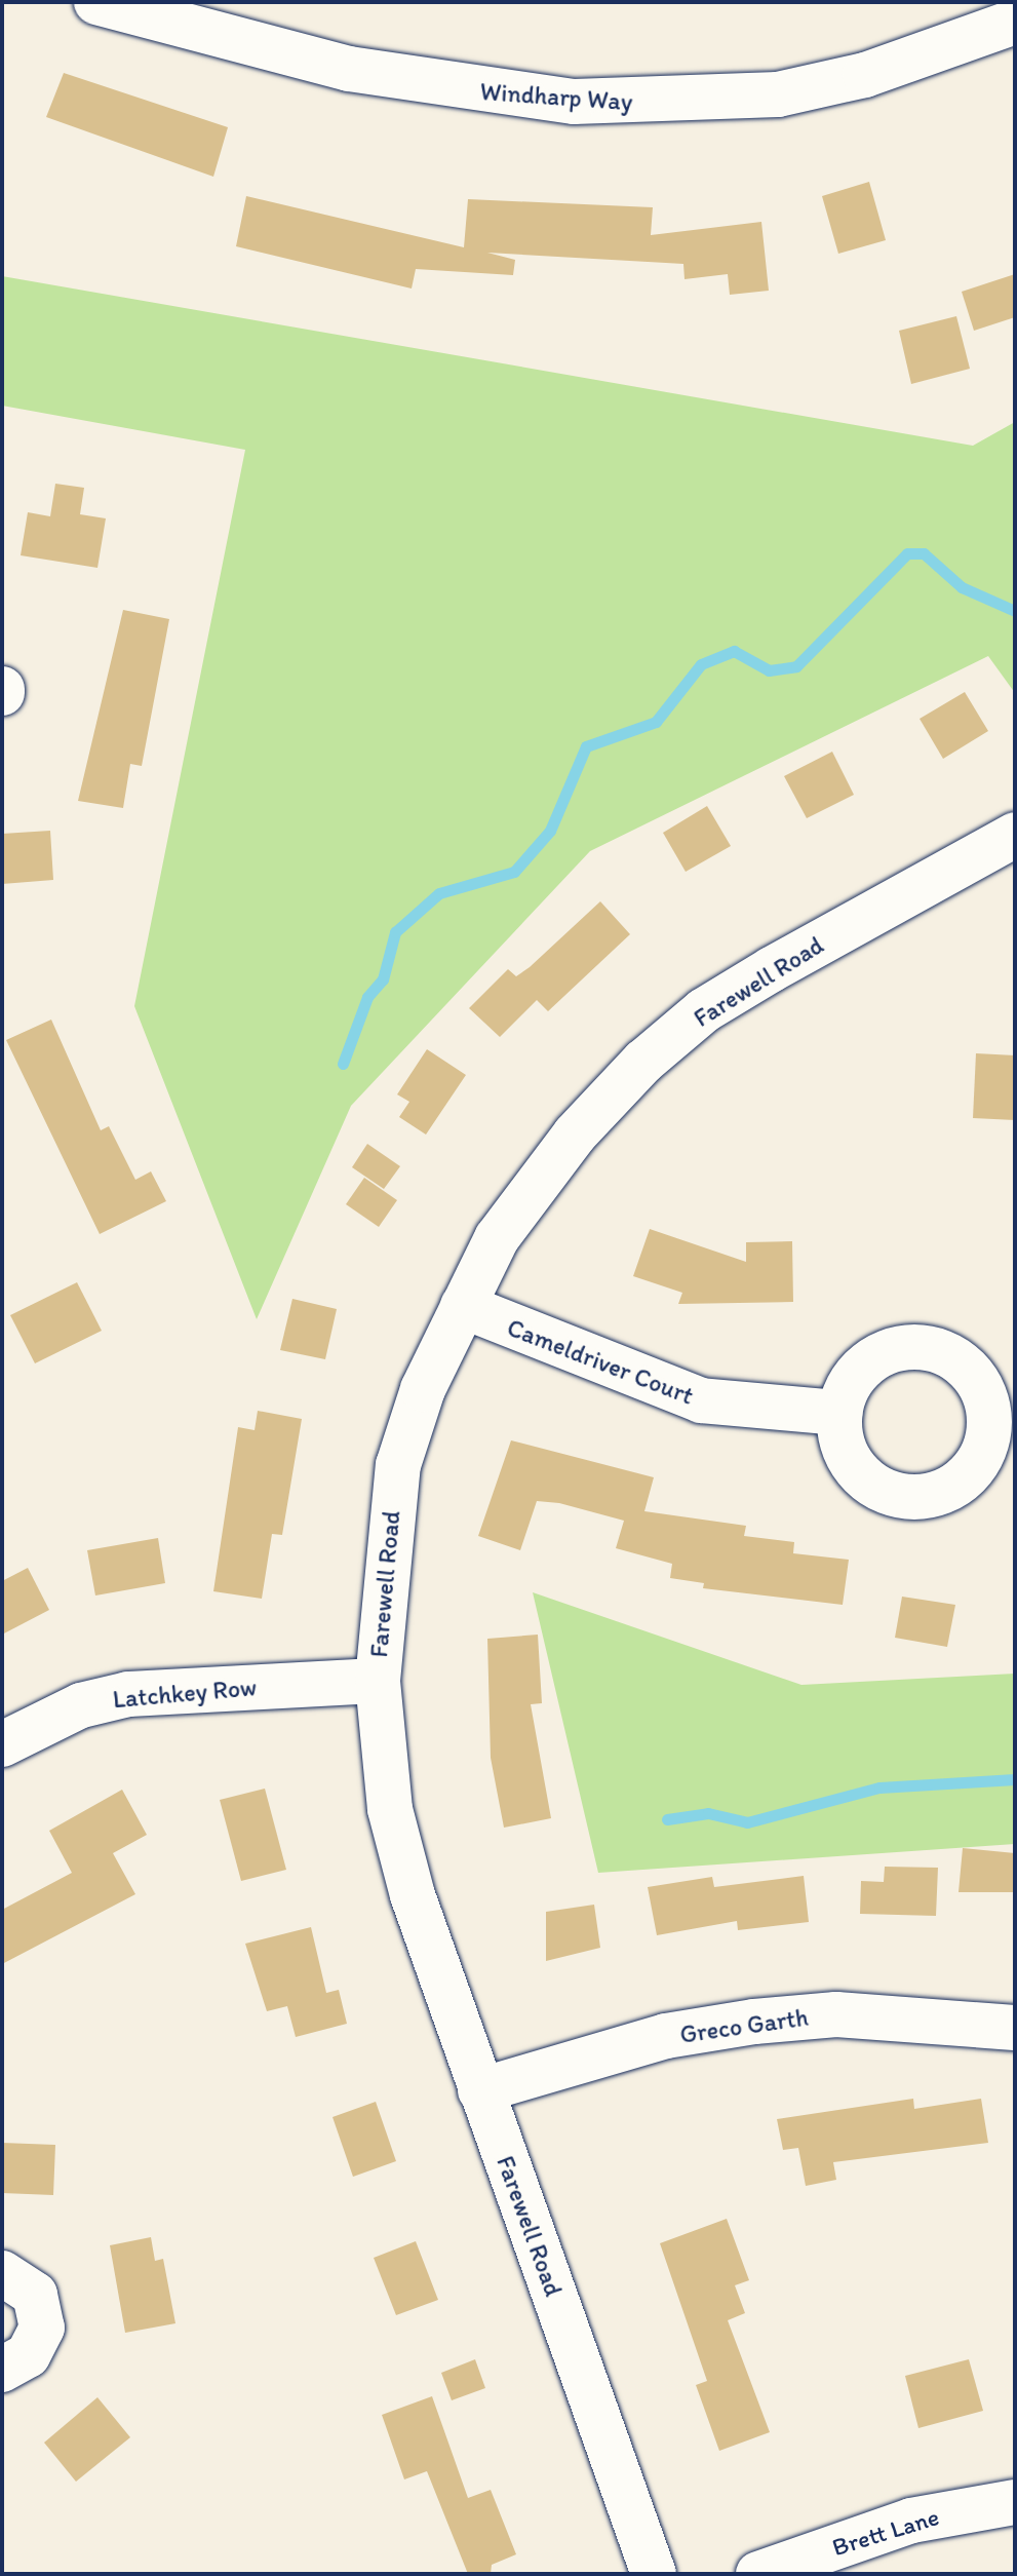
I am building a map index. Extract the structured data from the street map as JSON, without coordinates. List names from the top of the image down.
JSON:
{
  "streets": {
    "street": [
      "Windharp Way",
      "Farewell Road",
      "Cameldriver Court",
      "Latchkey Row",
      "Greco Garth",
      "Brett Lane"
    ]
  },
  "crossings": [
    ["Farewell Road", "Cameldriver Court"],
    ["Farewell Road", "Latchkey Row"],
    ["Farewell Road", "Greco Garth"]
  ]
}
